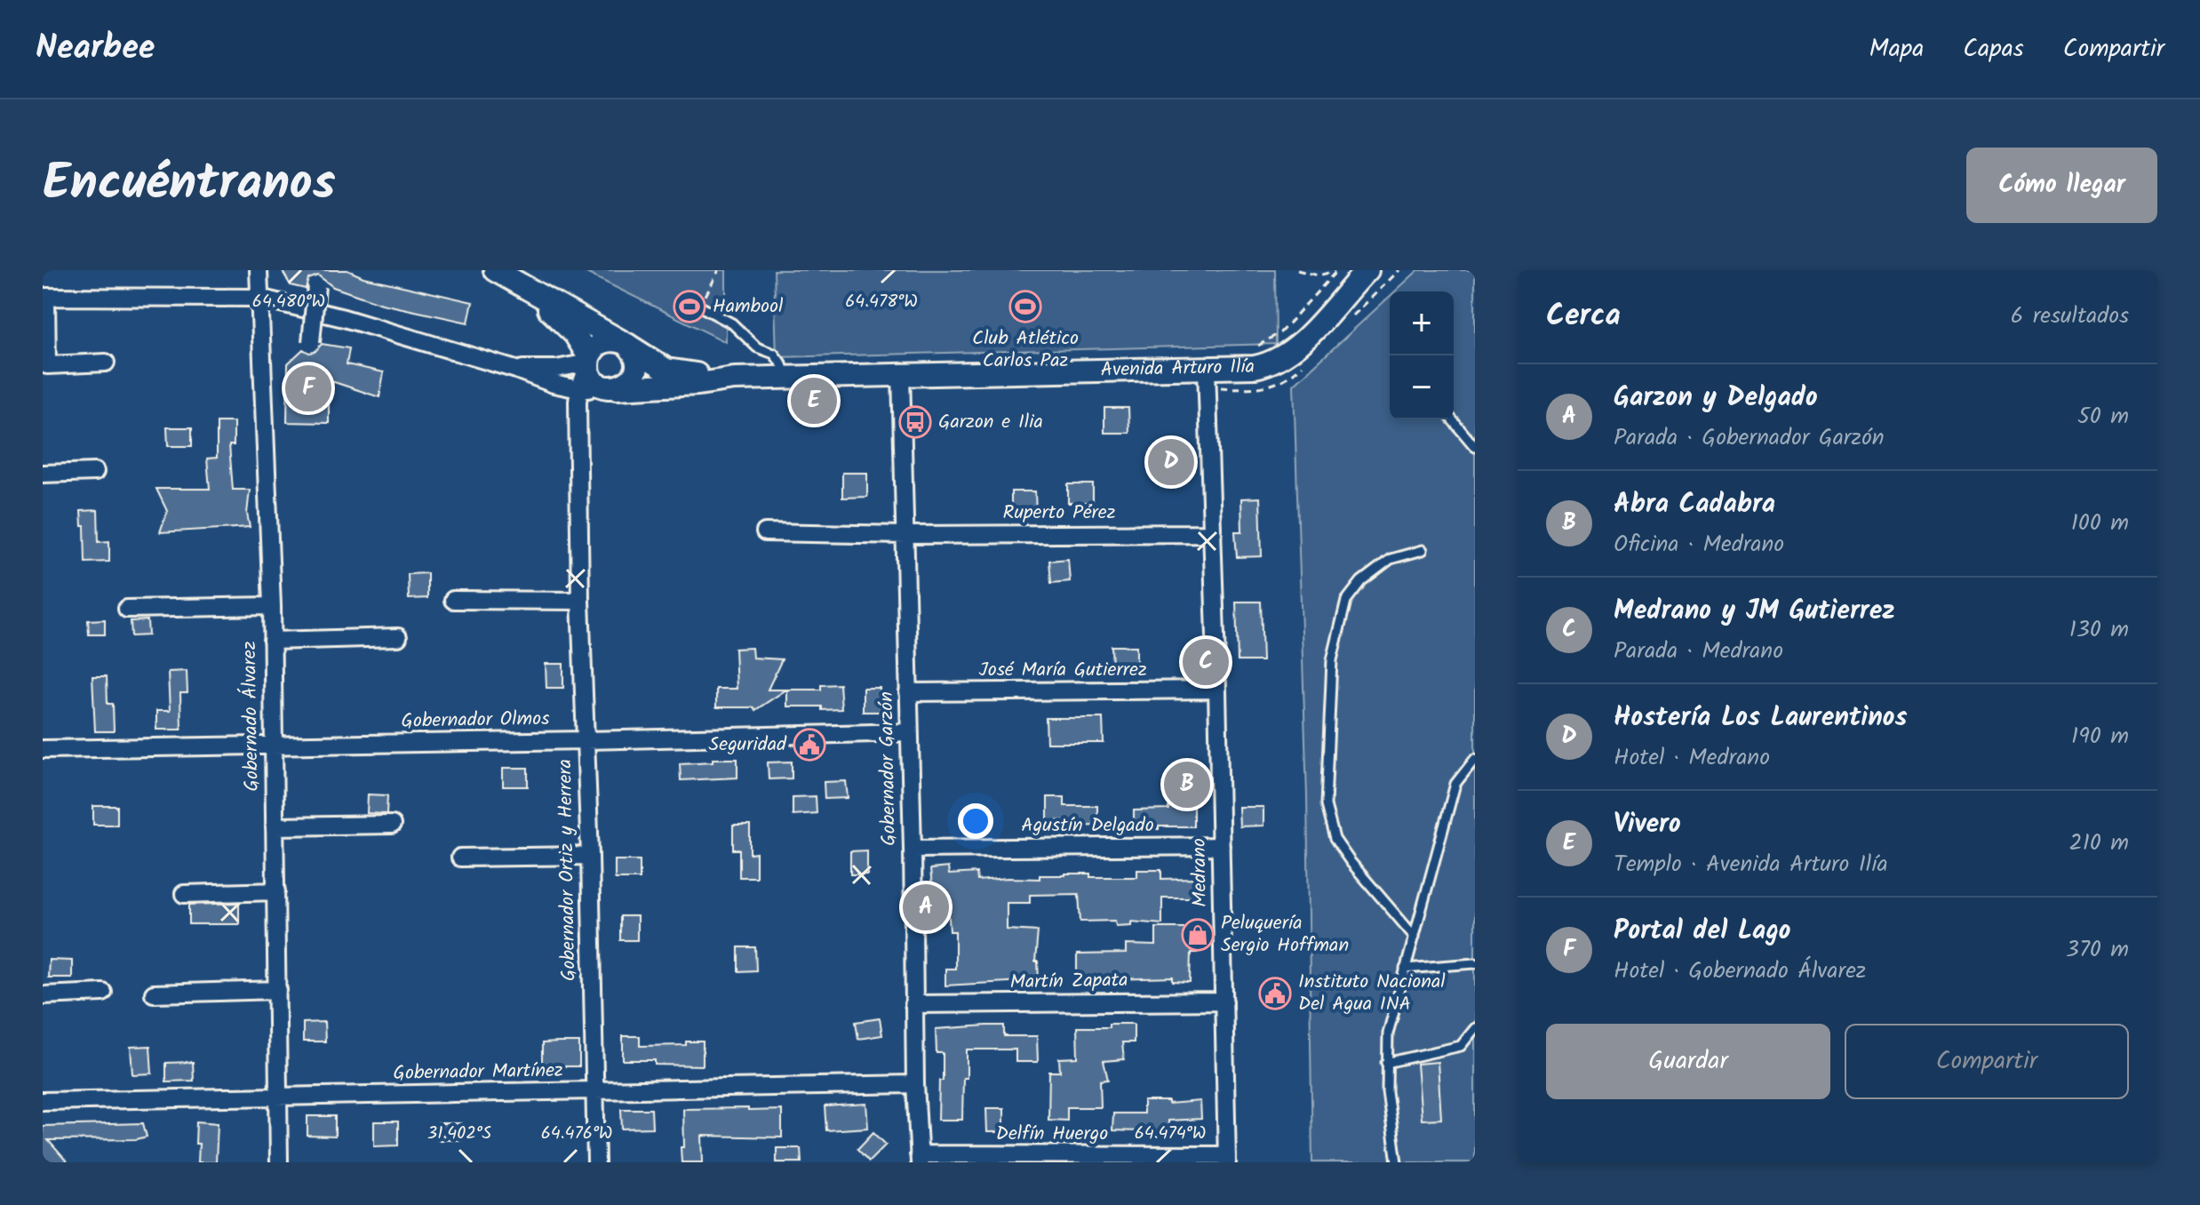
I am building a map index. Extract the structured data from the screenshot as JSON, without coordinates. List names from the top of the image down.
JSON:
{
  "streets": {
    "main road": ["Avenida Arturo Ilía"],
    "street": [
      "Ruperto Pérez",
      "José María Gutierrez",
      "Gobernado Álvarez",
      "Gobernador Olmos",
      "Gobernador Garzón",
      "Agustín Delgado",
      "Gobernador Ortiz y Herrera",
      "Medrano",
      "Martín Zapata",
      "Gobernador Martínez",
      "Delfín Huergo"
    ]
  },
  "crossings": [
    ["Avenida Arturo Ilía", "Gobernador Garzón"],
    ["Avenida Arturo Ilía", "Gobernador Ortiz y Herrera"],
    ["Avenida Arturo Ilía", "Medrano"],
    ["Ruperto Pérez", "Gobernador Garzón"],
    ["Ruperto Pérez", "Medrano"],
    ["José María Gutierrez", "Gobernador Garzón"],
    ["José María Gutierrez", "Medrano"],
    ["Gobernado Álvarez", "Gobernador Olmos"],
    ["Gobernado Álvarez", "Gobernador Martínez"],
    ["Gobernador Olmos", "Gobernador Garzón"],
    ["Gobernador Olmos", "Gobernador Ortiz y Herrera"],
    ["Gobernador Garzón", "Agustín Delgado"],
    ["Gobernador Garzón", "Martín Zapata"],
    ["Gobernador Garzón", "Gobernador Martínez"],
    ["Gobernador Garzón", "Delfín Huergo"],
    ["Agustín Delgado", "Medrano"],
    ["Gobernador Ortiz y Herrera", "Gobernador Martínez"],
    ["Medrano", "Martín Zapata"],
    ["Medrano", "Delfín Huergo"]
  ],
  "places": {
    "sports": ["Hambool", "Club Atlético Carlos Paz"],
    "bus stop": ["Garzon e Ilia"],
    "public building": ["Seguridad", "Instituto Nacional Del Agua INA"],
    "shop": ["Peluquería Sergio Hoffman"]
  },
  "page": {
    "header": "Nearbee",
    "nav": ["Mapa", "Capas", "Compartir"],
    "title": "Encuéntranos",
    "buttons": [
      "Cómo llegar",
      ["Guardar", "Compartir"]
    ],
    "heading": ["Cerca", "6 resultados"],
    "map_buttons": ["+", "−"],
    "pins": [
      "F",
      "E",
      "D",
      "C",
      "B",
      "A"
    ],
    "list": [
      {
        "mark": "A",
        "name": "Garzon y Delgado",
        "note": "Parada · Gobernador Garzón",
        "value": "50 m"
      },
      {
        "mark": "B",
        "name": "Abra Cadabra",
        "note": "Oficina · Medrano",
        "value": "100 m"
      },
      {
        "mark": "C",
        "name": "Medrano y JM Gutierrez",
        "note": "Parada · Medrano",
        "value": "130 m"
      },
      {
        "mark": "D",
        "name": "Hostería Los Laurentinos",
        "note": "Hotel · Medrano",
        "value": "190 m"
      },
      {
        "mark": "E",
        "name": "Vivero",
        "note": "Templo · Avenida Arturo Ilía",
        "value": "210 m"
      },
      {
        "mark": "F",
        "name": "Portal del Lago",
        "note": "Hotel · Gobernado Álvarez",
        "value": "370 m"
      }
    ]
  },
  "coordinates": [
    "64.480°W",
    "64.478°W",
    "31.402°S",
    "64.476°W",
    "64.474°W"
  ]
}
